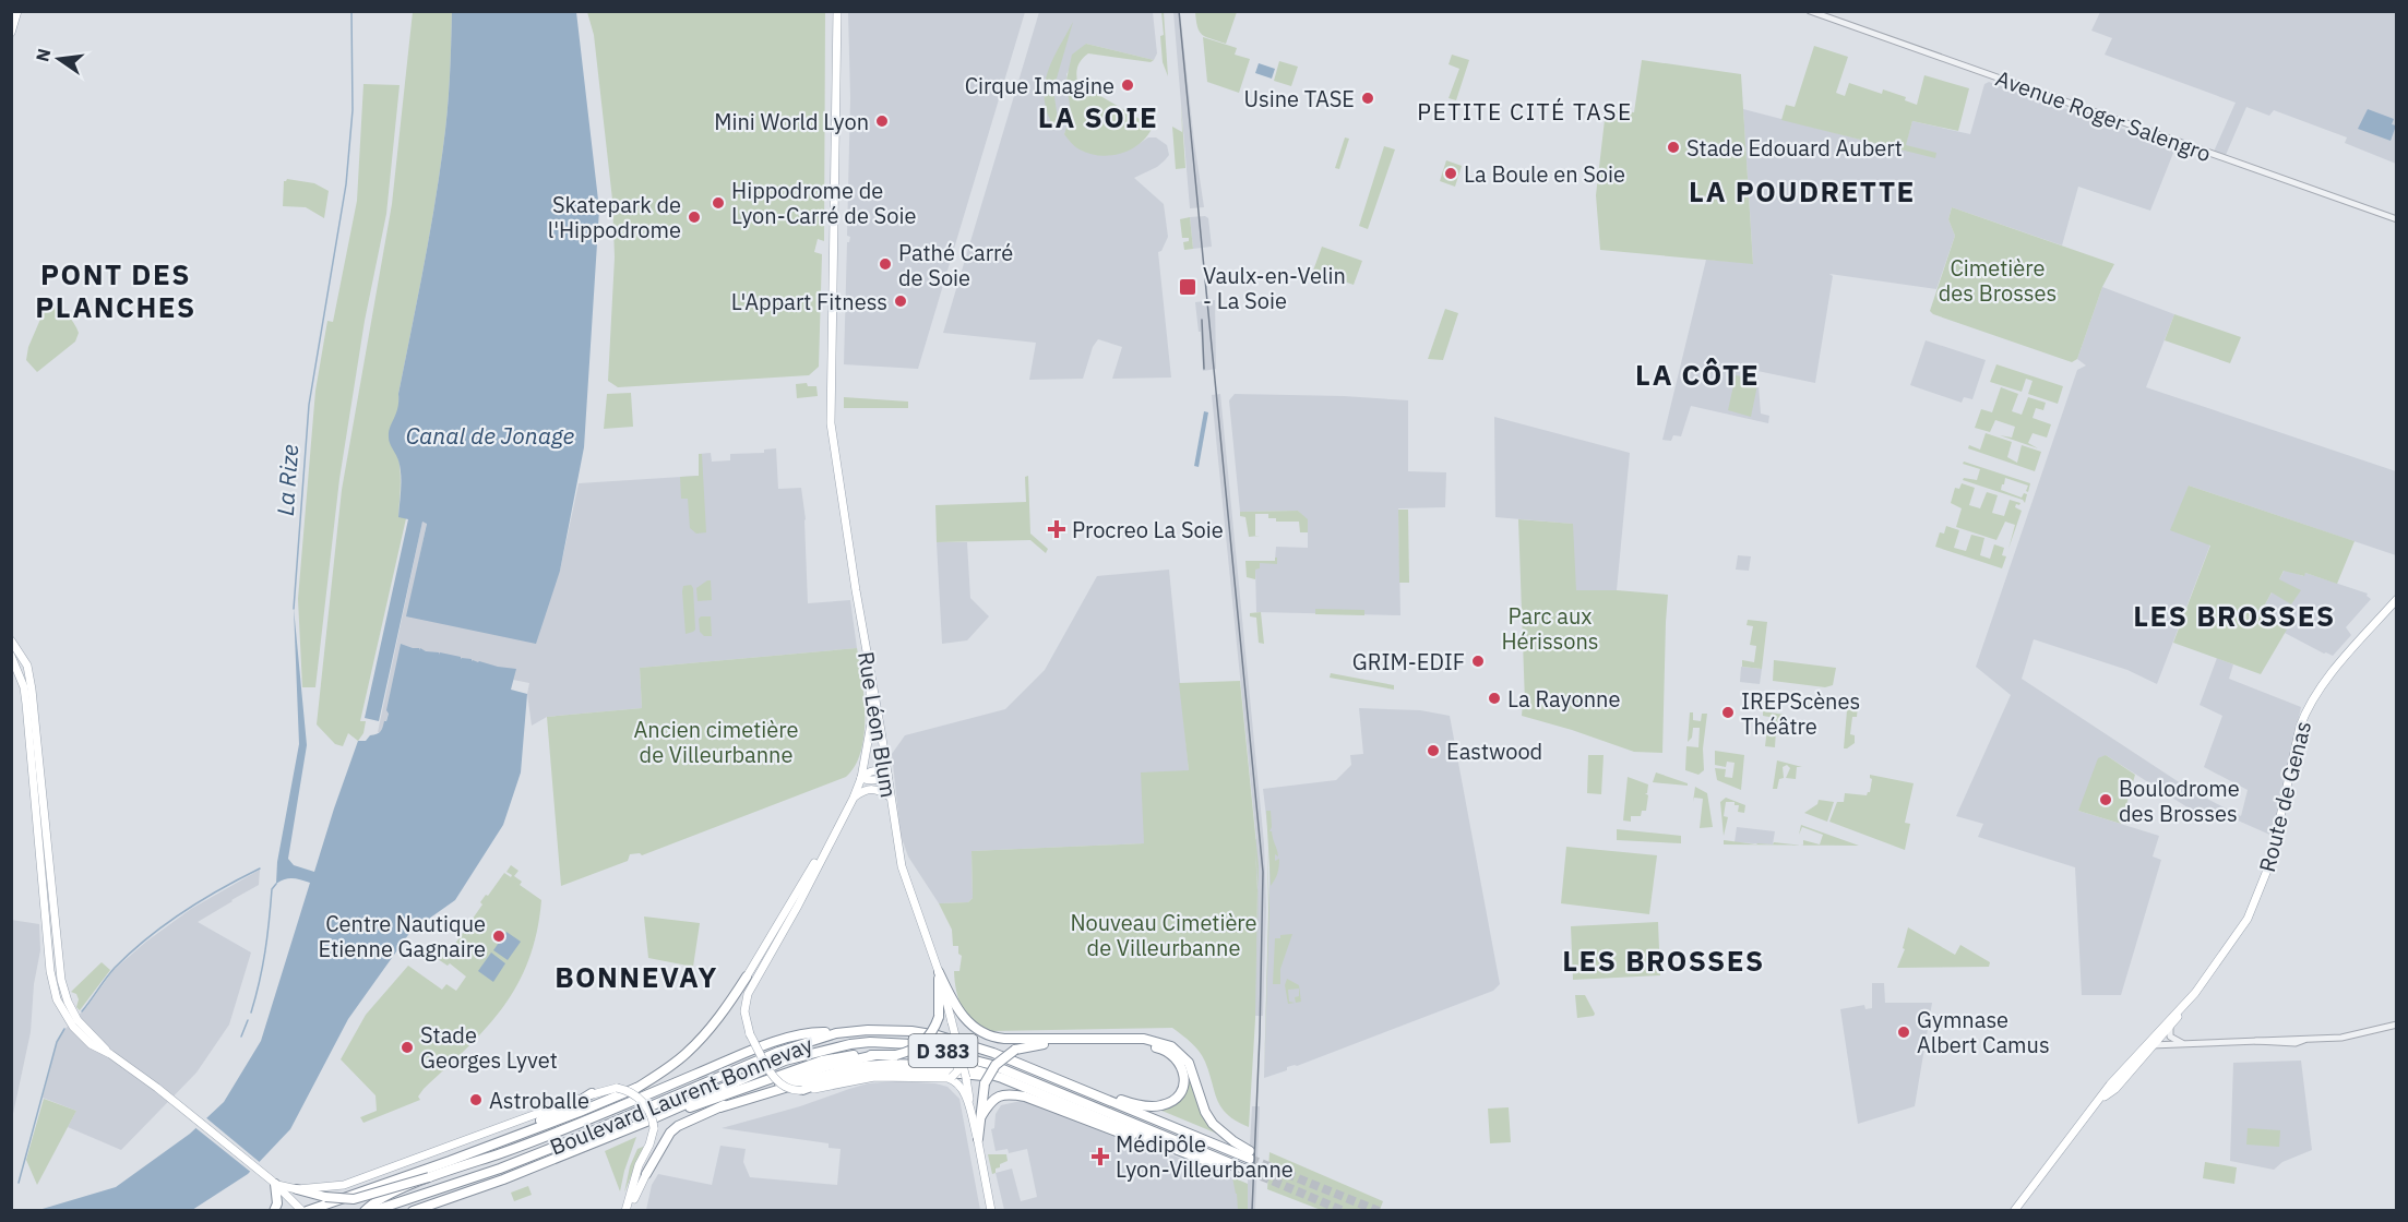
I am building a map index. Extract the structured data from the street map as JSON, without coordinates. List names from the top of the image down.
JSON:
{
  "streets": {
    "highway": ["D 383", "Boulevard Laurent Bonnevay"],
    "main road": ["Rue Léon Blum", "Route de Genas"],
    "street": ["Avenue Roger Salengro"]
  },
  "crossings": [
    ["Rue Léon Blum", "Boulevard Laurent Bonnevay"]
  ],
  "districts": [
    "PETITE CITÉ TASE",
    "LA SOIE",
    "LA POUDRETTE",
    "PONT DES PLANCHES",
    "LA CÔTE",
    "LES BROSSES",
    "LES BROSSES",
    "BONNEVAY"
  ],
  "water": ["Canal de Jonage", "La Rize"],
  "parks": [
    "Cimetière des Brosses",
    "Parc aux Hérissons",
    "Ancien cimetière de Villeurbanne",
    "Nouveau Cimetière de Villeurbanne"
  ],
  "places": {
    "other": [
      "Cirque Imagine",
      "Usine TASE",
      "Mini World Lyon",
      "Stade Edouard Aubert",
      "La Boule en Soie",
      "Hippodrome de Lyon-Carré de Soie",
      "Skatepark de l'Hippodrome",
      "Pathé Carré de Soie",
      "L'Appart Fitness",
      "GRIM-EDIF",
      "La Rayonne",
      "IREPScènes Théâtre",
      "Eastwood",
      "Boulodrome des Brosses",
      "Centre Nautique Etienne Gagnaire",
      "Gymnase Albert Camus",
      "Stade Georges Lyvet",
      "Astroballe"
    ],
    "transit": ["Vaulx-en-Velin - La Soie"],
    "health": ["Procreo La Soie", "Médipôle Lyon-Villeurbanne"]
  },
  "north": "left"
}
